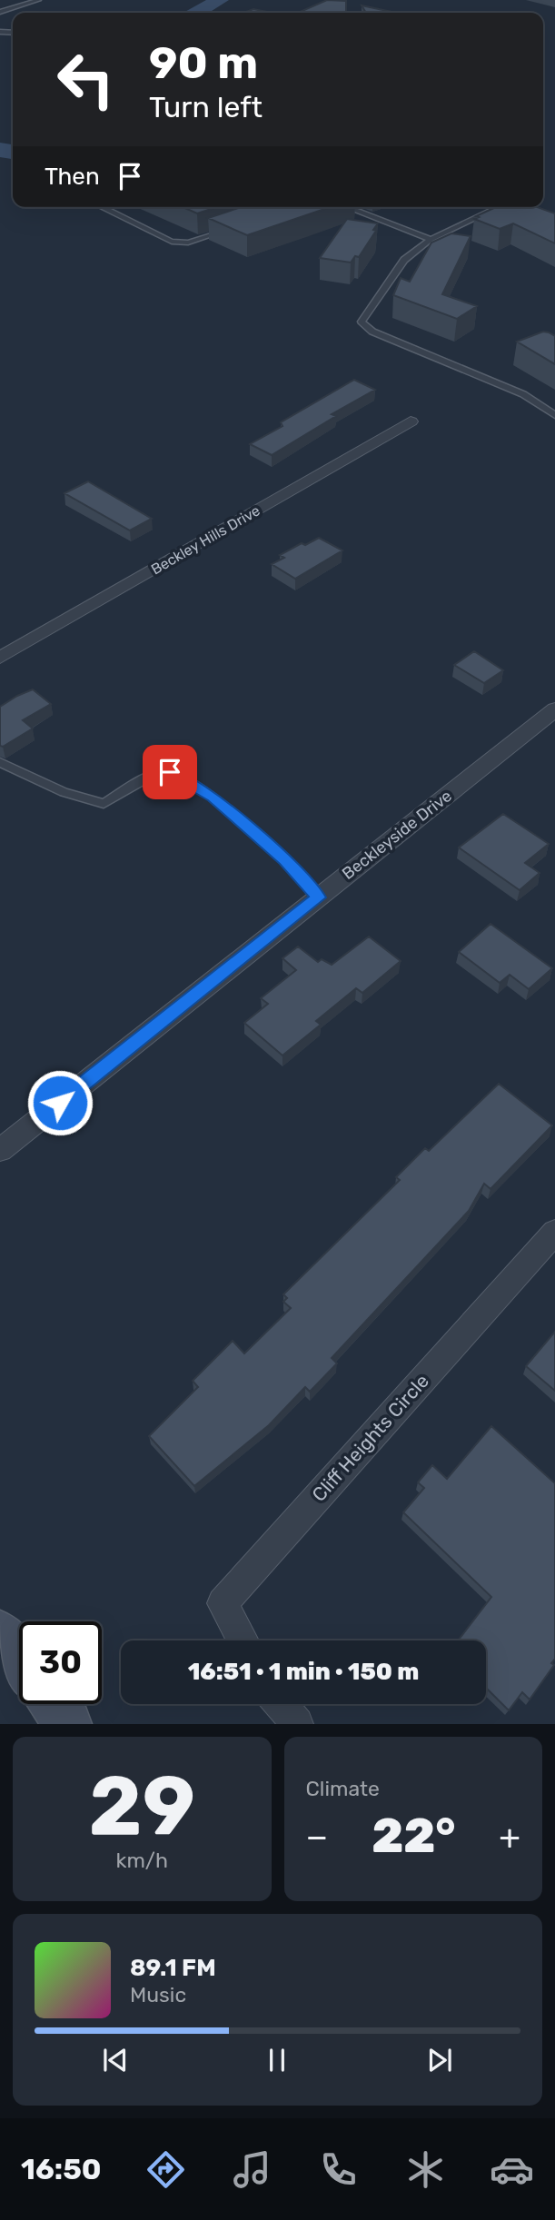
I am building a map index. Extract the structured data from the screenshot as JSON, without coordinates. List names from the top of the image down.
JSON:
{
  "streets": {
    "street": ["Beckley Hills Drive", "Beckleyside Drive", "Cliff Heights Circle"]
  },
  "page": {
    "turn": ["90 m", "Turn left"],
    "then": "Then",
    "limit": "30",
    "trip": "16:51 · 1 min · 150 m",
    "tile": [
      ["29", "km/h"],
      "Climate"
    ],
    "heat": ["−", "22°", "+"],
    "song": ["89.1 FM", "Music"],
    "tabs": "16:50"
  }
}
